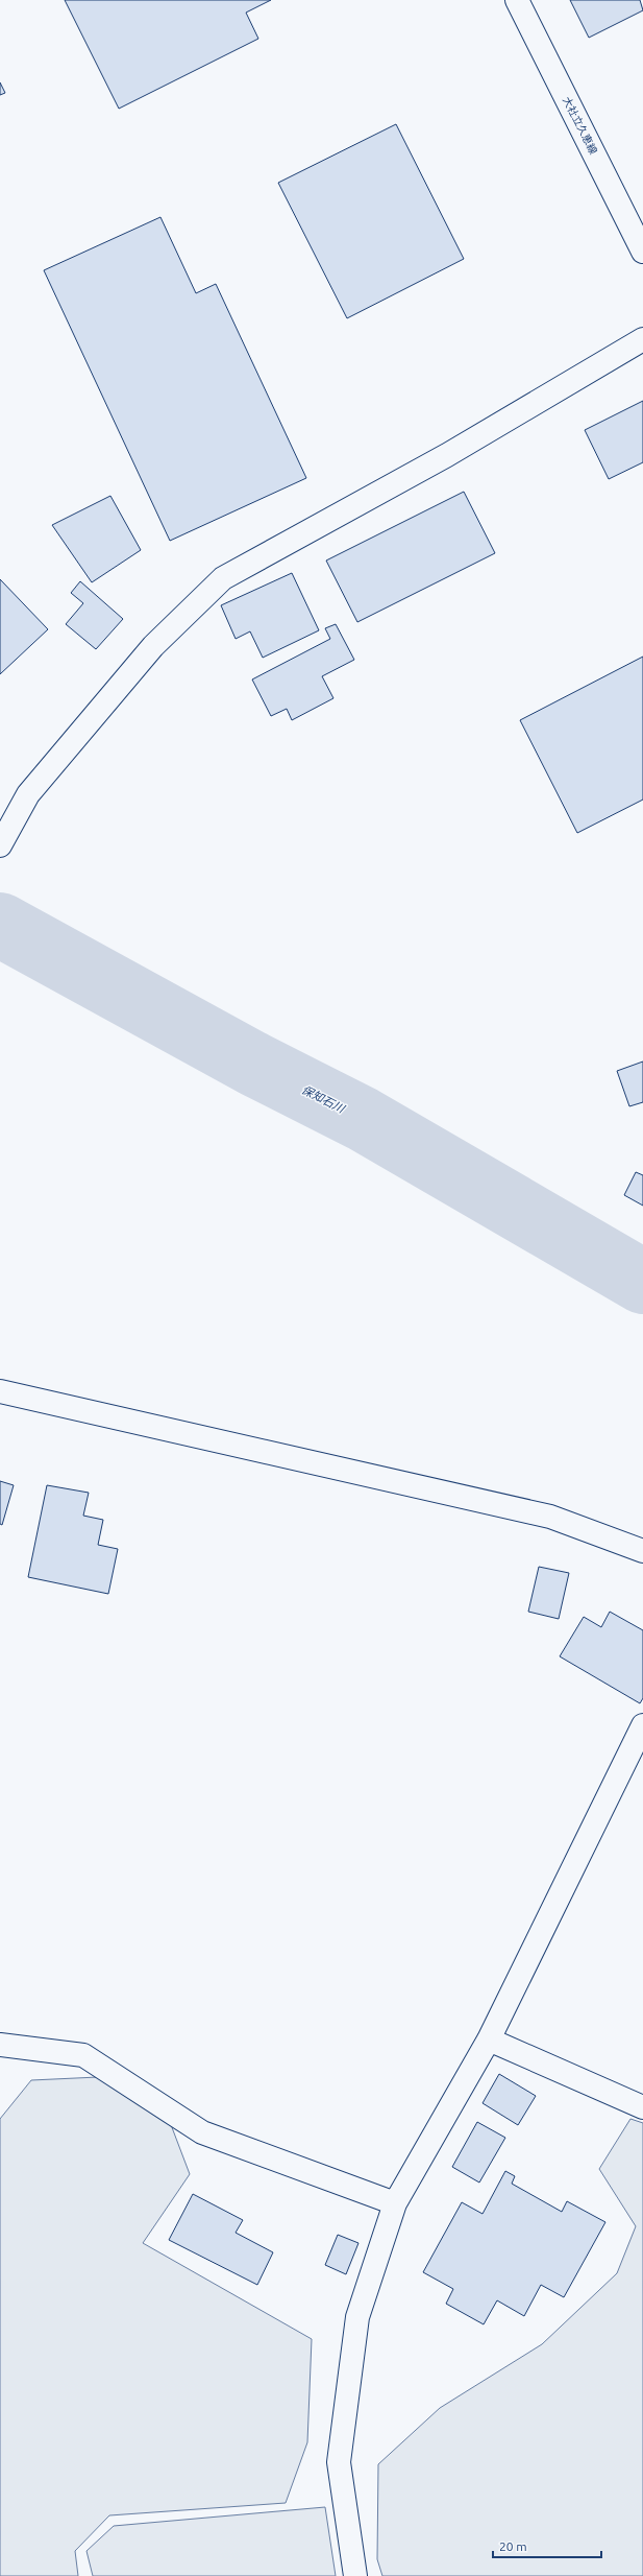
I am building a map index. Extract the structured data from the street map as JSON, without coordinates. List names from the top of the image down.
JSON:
{
  "streets": {
    "street": ["大社立久恵線"]
  },
  "water": ["保知石川"],
  "scale_bar": "20 m"
}
